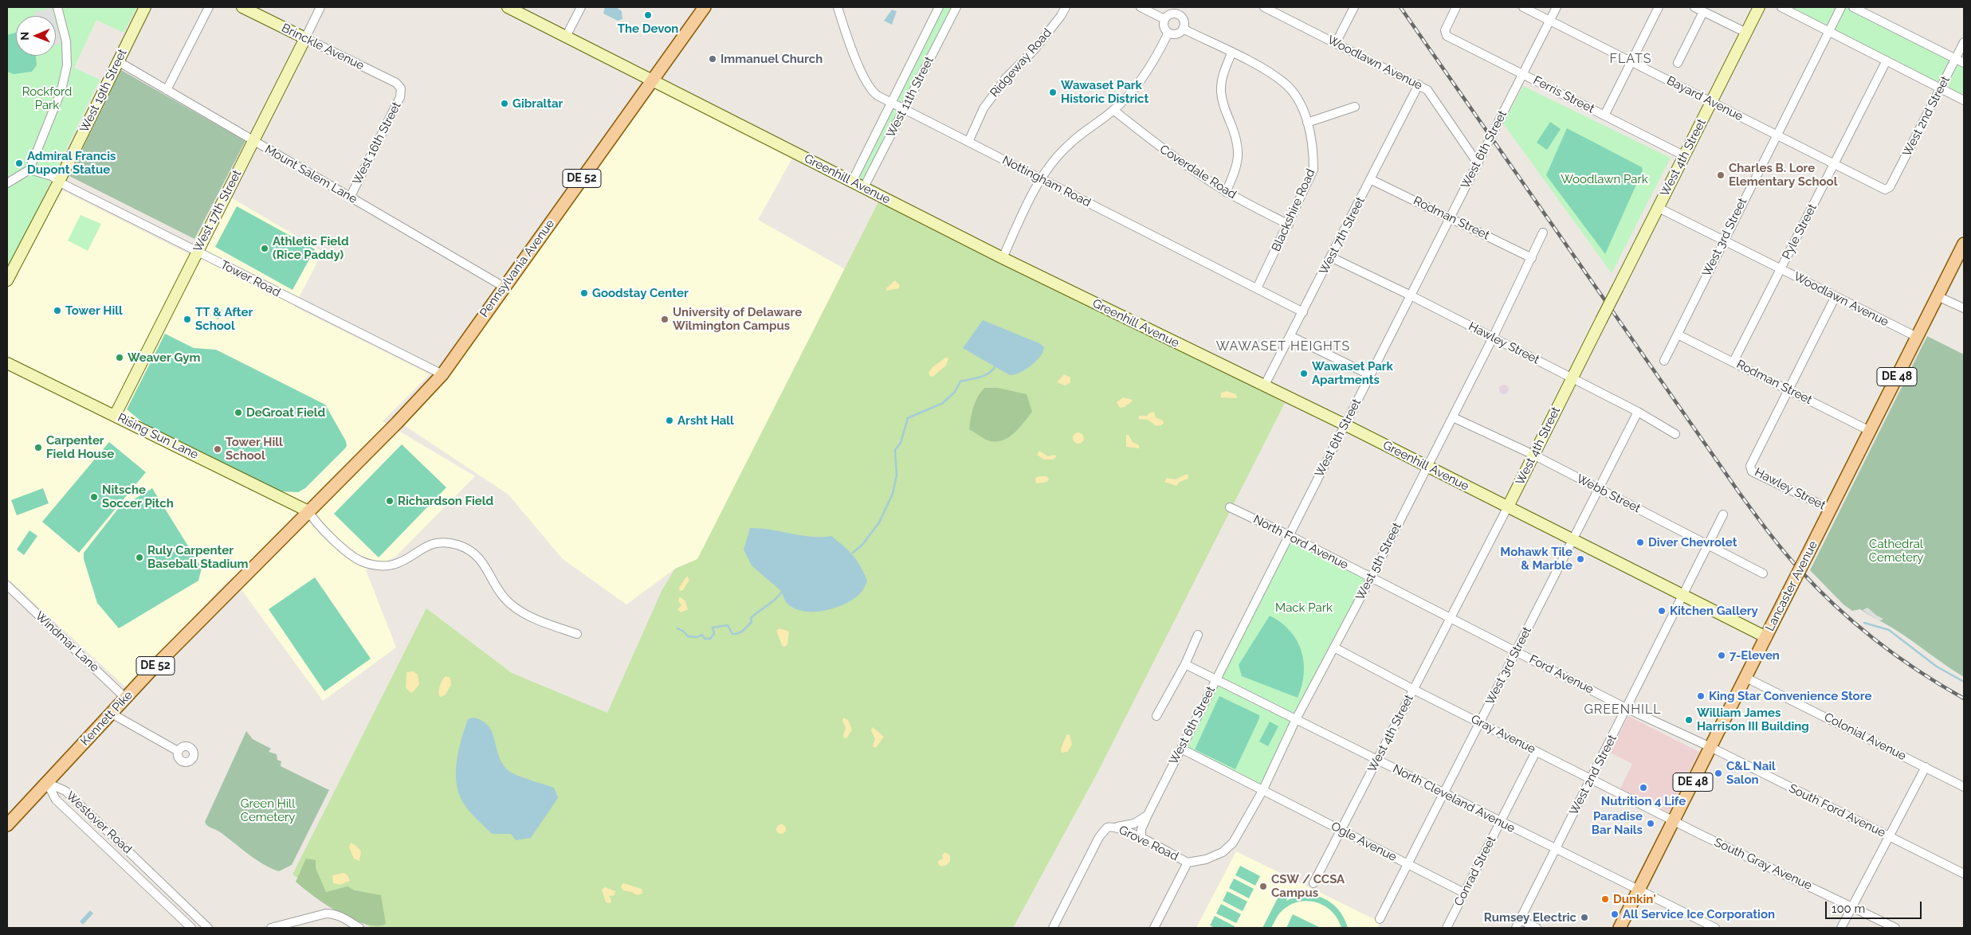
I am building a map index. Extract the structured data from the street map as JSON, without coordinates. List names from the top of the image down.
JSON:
{
  "streets": {
    "main road": [
      "DE 52",
      "Pennsylvania Avenue",
      "DE 48",
      "Lancaster Avenue",
      "Kennett Pike"
    ],
    "street": [
      "Brinckle Avenue",
      "Ridgeway Road",
      "Woodlawn Avenue",
      "West 19th Street",
      "Ferris Street",
      "West 11th Street",
      "Bayard Avenue",
      "West 2nd Street",
      "West 16th Street",
      "West 6th Street",
      "West 4th Street",
      "Coverdale Road",
      "Mount Salem Lane",
      "Greenhill Avenue",
      "Nottingham Road",
      "Blackshire Road",
      "West 17th Street",
      "Rodman Street",
      "Pyle Street",
      "West 7th Street",
      "West 3rd Street",
      "Tower Road",
      "Hawley Street",
      "Rising Sun Lane",
      "Webb Street",
      "North Ford Avenue",
      "West 5th Street",
      "Windmar Lane",
      "Ford Avenue",
      "Gray Avenue",
      "Colonial Avenue",
      "North Cleveland Avenue",
      "South Ford Avenue",
      "Westover Road",
      "Ogle Avenue",
      "Grove Road",
      "South Gray Avenue",
      "Conrad Street"
    ]
  },
  "crossings": [
    ["Brinckle Avenue", "West 16th Street"],
    ["Brinckle Avenue", "West 17th Street"],
    ["Ridgeway Road", "Nottingham Road"],
    ["Woodlawn Avenue", "West 6th Street"],
    ["Woodlawn Avenue", "West 4th Street"],
    ["Woodlawn Avenue", "Pyle Street"],
    ["Woodlawn Avenue", "West 7th Street"],
    ["Woodlawn Avenue", "West 3rd Street"],
    ["Woodlawn Avenue", "Lancaster Avenue"],
    ["West 19th Street", "Mount Salem Lane"],
    ["West 19th Street", "Tower Road"],
    ["Ferris Street", "West 6th Street"],
    ["Ferris Street", "West 4th Street"],
    ["West 11th Street", "Greenhill Avenue"],
    ["West 11th Street", "Nottingham Road"],
    ["Bayard Avenue", "West 2nd Street"],
    ["Bayard Avenue", "West 6th Street"],
    ["Bayard Avenue", "West 4th Street"],
    ["Bayard Avenue", "Pyle Street"],
    ["Bayard Avenue", "West 3rd Street"],
    ["West 2nd Street", "Greenhill Avenue"],
    ["West 2nd Street", "Webb Street"],
    ["West 2nd Street", "Ford Avenue"],
    ["West 2nd Street", "Gray Avenue"],
    ["West 2nd Street", "North Cleveland Avenue"],
    ["West 16th Street", "Mount Salem Lane"],
    ["West 6th Street", "Greenhill Avenue"],
    ["West 6th Street", "Rodman Street"],
    ["West 6th Street", "Hawley Street"],
    ["West 6th Street", "North Ford Avenue"],
    ["West 6th Street", "North Cleveland Avenue"],
    ["West 6th Street", "Ogle Avenue"],
    ["West 6th Street", "Grove Road"],
    ["West 4th Street", "Greenhill Avenue"],
    ["West 4th Street", "Hawley Street"],
    ["West 4th Street", "Webb Street"],
    ["West 4th Street", "Ford Avenue"],
    ["West 4th Street", "Gray Avenue"],
    ["West 4th Street", "North Cleveland Avenue"],
    ["West 4th Street", "Ogle Avenue"],
    ["Coverdale Road", "Blackshire Road"],
    ["Mount Salem Lane", "West 17th Street"],
    ["Mount Salem Lane", "Pennsylvania Avenue"],
    ["Greenhill Avenue", "West 7th Street"],
    ["Greenhill Avenue", "West 3rd Street"],
    ["Greenhill Avenue", "Pennsylvania Avenue"],
    ["Greenhill Avenue", "West 5th Street"],
    ["Greenhill Avenue", "Lancaster Avenue"],
    ["Nottingham Road", "Blackshire Road"],
    ["Nottingham Road", "West 7th Street"],
    ["West 17th Street", "Tower Road"],
    ["West 17th Street", "Rising Sun Lane"],
    ["Rodman Street", "Pyle Street"],
    ["Rodman Street", "West 7th Street"],
    ["Rodman Street", "West 3rd Street"],
    ["Rodman Street", "Hawley Street"],
    ["Rodman Street", "West 5th Street"],
    ["Rodman Street", "Lancaster Avenue"],
    ["West 7th Street", "Hawley Street"],
    ["West 3rd Street", "Hawley Street"],
    ["West 3rd Street", "Webb Street"],
    ["West 3rd Street", "Ford Avenue"],
    ["West 3rd Street", "Gray Avenue"],
    ["West 3rd Street", "North Cleveland Avenue"],
    ["West 3rd Street", "Ogle Avenue"],
    ["Pennsylvania Avenue", "Tower Road"],
    ["Pennsylvania Avenue", "Rising Sun Lane"],
    ["Pennsylvania Avenue", "Kennett Pike"],
    ["Hawley Street", "West 5th Street"],
    ["Hawley Street", "Lancaster Avenue"],
    ["Rising Sun Lane", "Kennett Pike"],
    ["Webb Street", "West 5th Street"],
    ["North Ford Avenue", "West 5th Street"],
    ["North Ford Avenue", "Ford Avenue"],
    ["West 5th Street", "Ford Avenue"],
    ["West 5th Street", "Gray Avenue"],
    ["West 5th Street", "North Cleveland Avenue"],
    ["West 5th Street", "Ogle Avenue"],
    ["West 5th Street", "Grove Road"],
    ["Lancaster Avenue", "Ford Avenue"],
    ["Lancaster Avenue", "Gray Avenue"],
    ["Lancaster Avenue", "Colonial Avenue"],
    ["Lancaster Avenue", "North Cleveland Avenue"],
    ["Lancaster Avenue", "South Ford Avenue"],
    ["Lancaster Avenue", "South Gray Avenue"],
    ["Windmar Lane", "Kennett Pike"],
    ["Ford Avenue", "South Ford Avenue"],
    ["Kennett Pike", "Westover Road"],
    ["Gray Avenue", "South Gray Avenue"],
    ["Gray Avenue", "Conrad Street"],
    ["North Cleveland Avenue", "Conrad Street"],
    ["Ogle Avenue", "Conrad Street"]
  ],
  "districts": ["FLATS", "WAWASET HEIGHTS", "GREENHILL"],
  "parks": [
    "Rockford Park",
    "Woodlawn Park",
    "Cathedral Cemetery",
    "Mack Park",
    "Green Hill Cemetery"
  ],
  "places": [
    "The Devon",
    "Immanuel Church",
    "Wawaset Park Historic District",
    "Gibraltar",
    "Admiral Francis Dupont Statue",
    "Charles B. Lore Elementary School",
    "Athletic Field (Rice Paddy)",
    "Goodstay Center",
    "Tower Hill",
    "TT & After School",
    "University of Delaware Wilmington Campus",
    "Weaver Gym",
    "Wawaset Park Apartments",
    "DeGroat Field",
    "Arsht Hall",
    "Carpenter Field House",
    "Tower Hill School",
    "Nitsche Soccer Pitch",
    "Richardson Field",
    "Diver Chevrolet",
    "Ruly Carpenter Baseball Stadium",
    "Mohawk Tile & Marble",
    "Kitchen Gallery",
    "7-Eleven",
    "King Star Convenience Store",
    "William James Harrison III Building",
    "C&L Nail Salon",
    "Nutrition 4 Life",
    "Paradise Bar Nails",
    "CSW / CCSA Campus",
    "Dunkin'",
    "All Service Ice Corporation",
    "Rumsey Electric"
  ],
  "scale_bar": "100 m",
  "north": "left"
}
